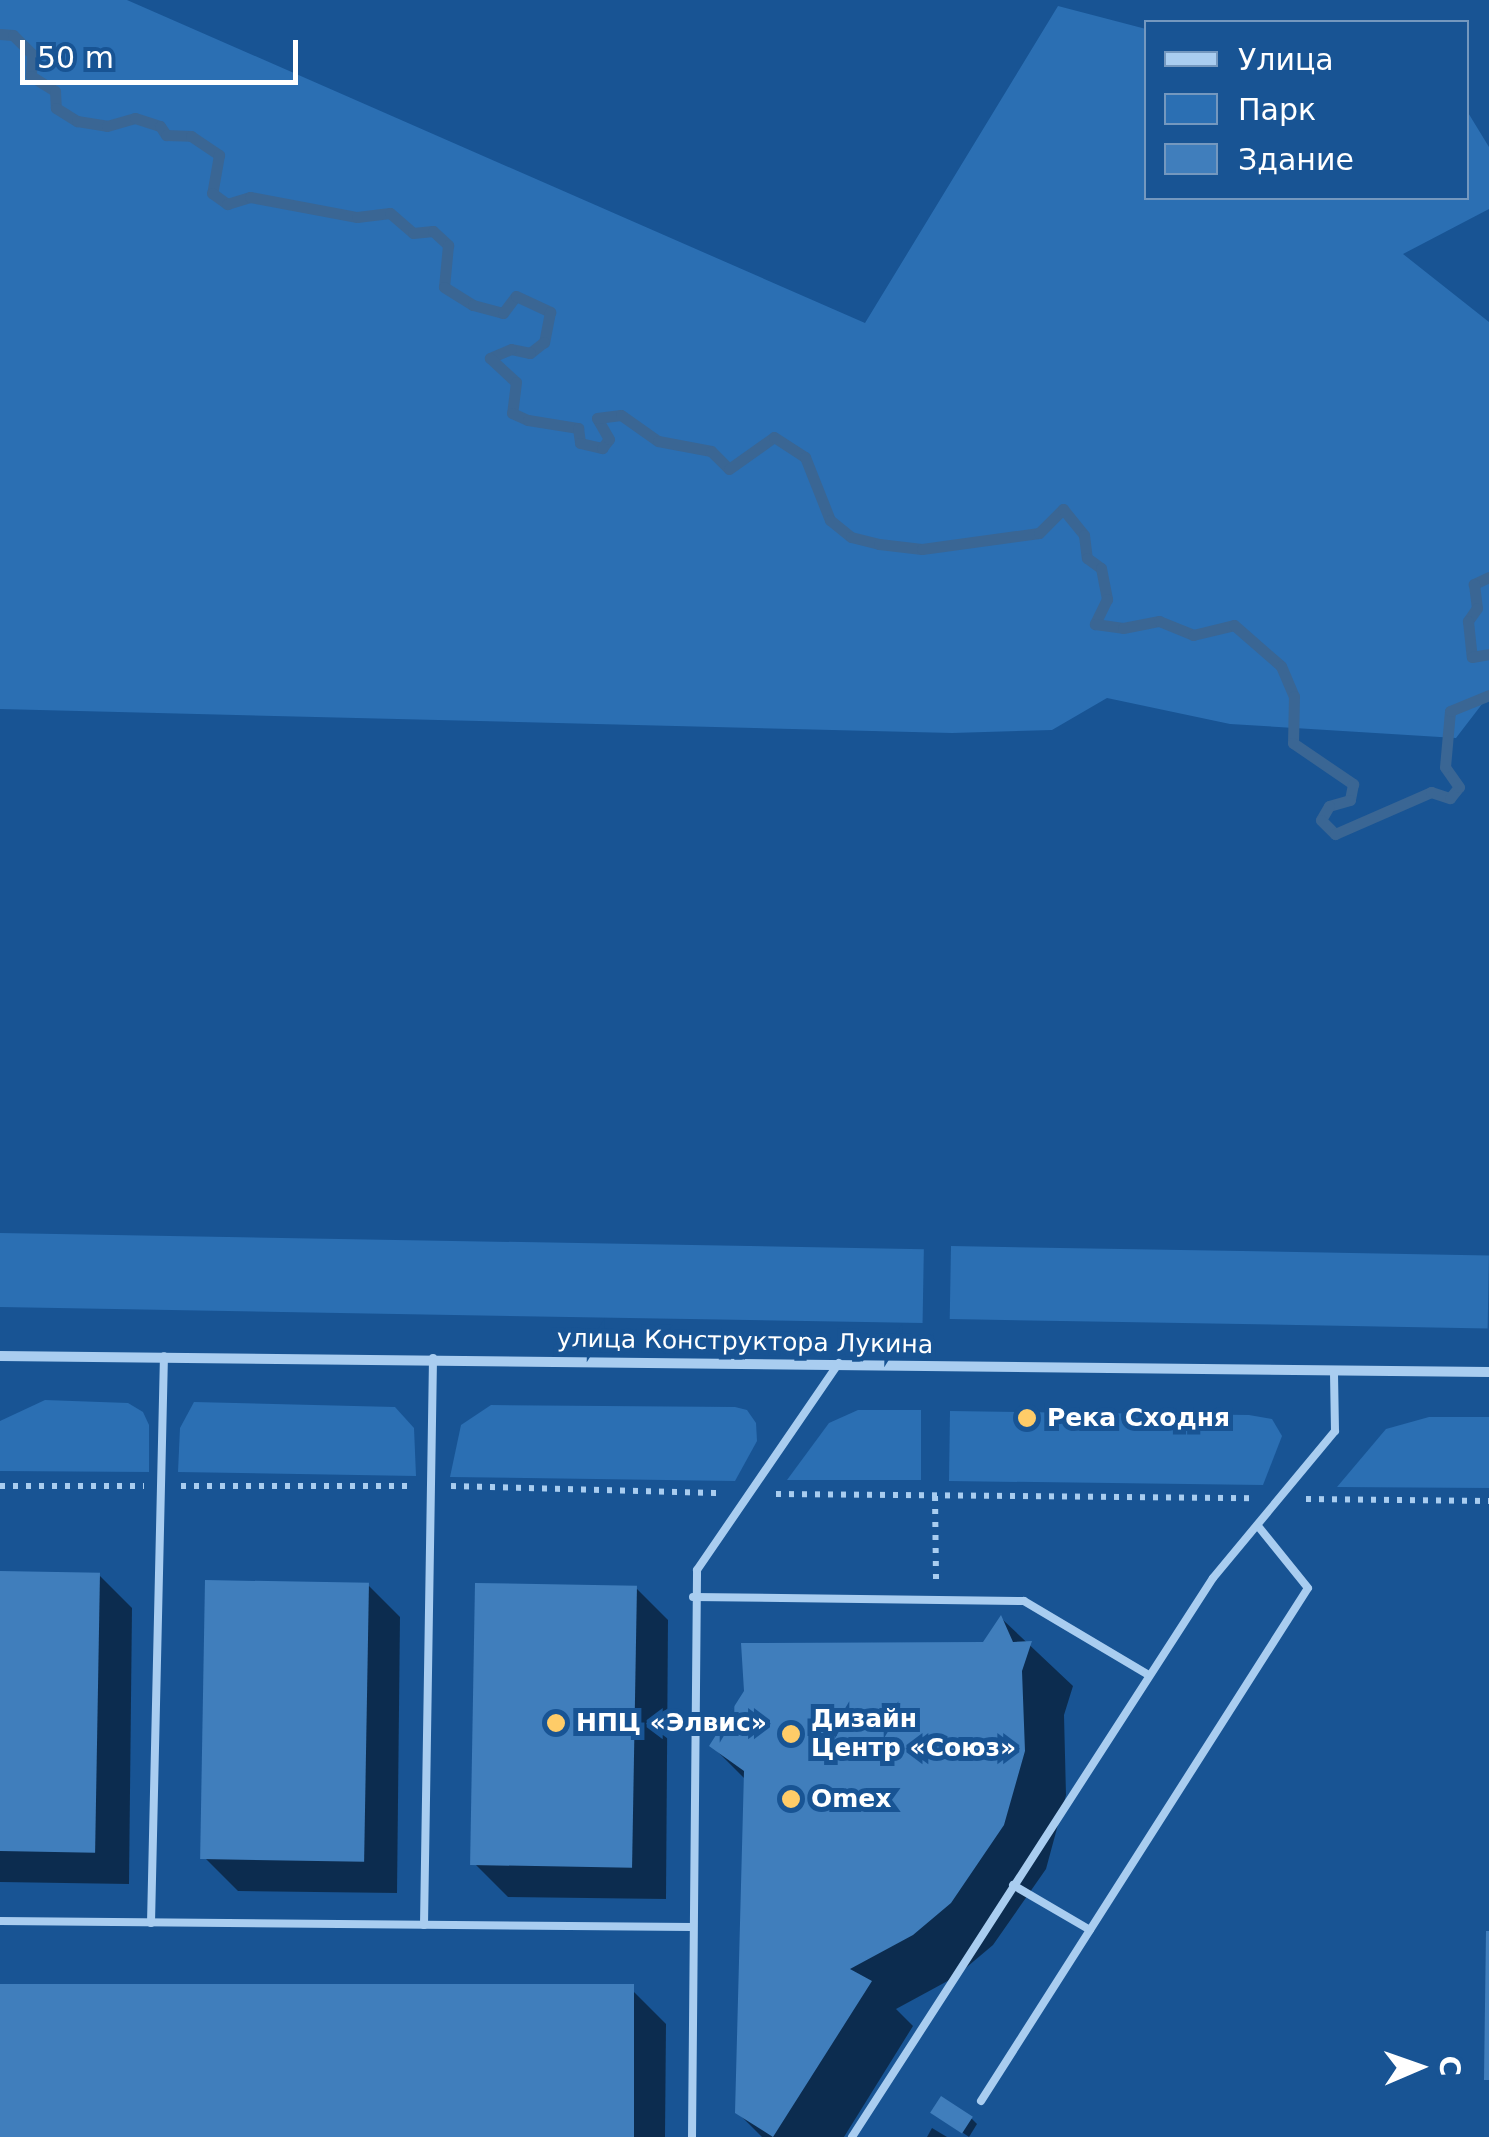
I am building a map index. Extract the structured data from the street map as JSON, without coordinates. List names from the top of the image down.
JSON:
{
  "streets": {
    "street": ["улица Конструктора Лукина"]
  },
  "places": [
    "Река Сходня",
    "НПЦ «Элвис»",
    "Дизайн Центр «Союз»",
    "Omex"
  ],
  "legend": ["Улица", "Парк", "Здание"],
  "scale_bar": "50 m",
  "north": "right"
}
